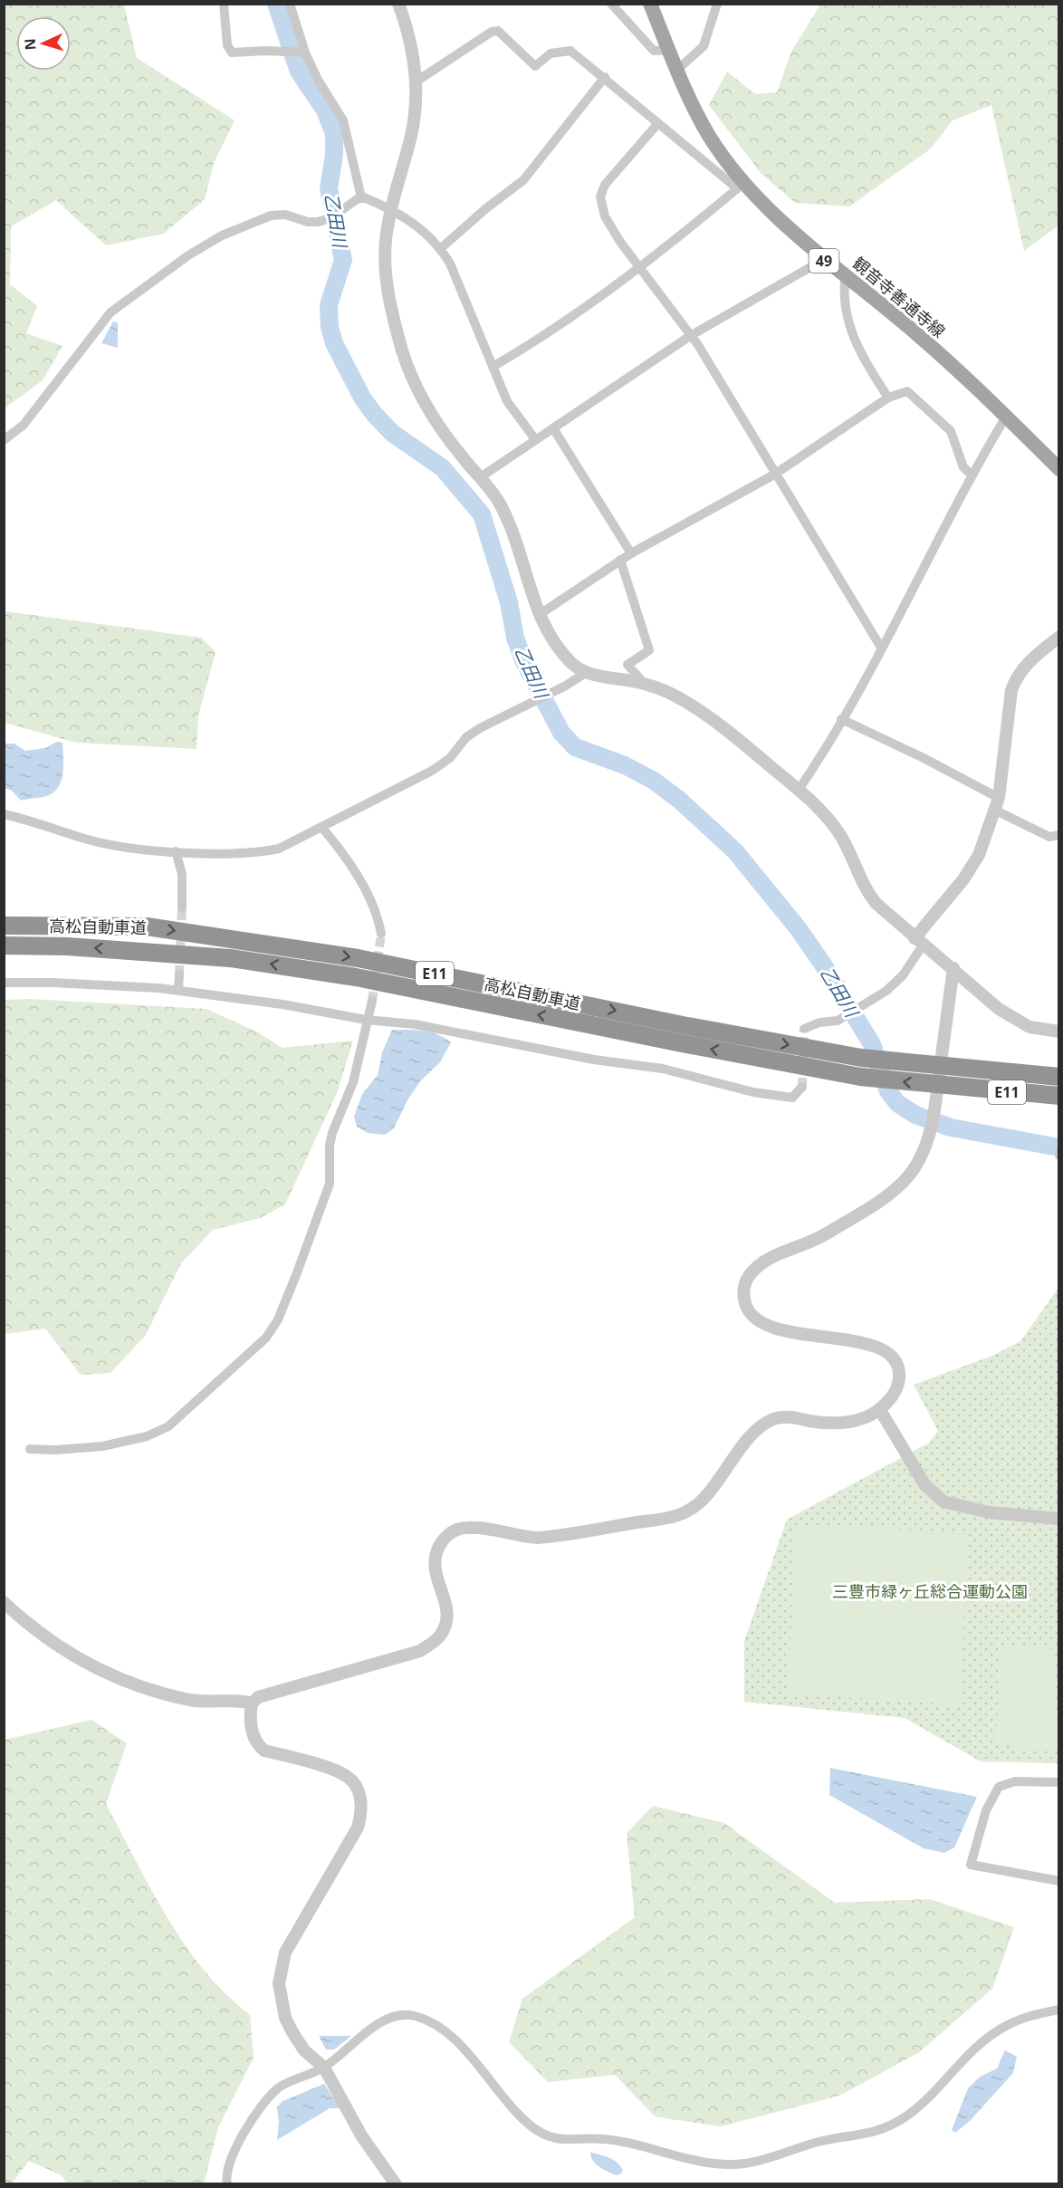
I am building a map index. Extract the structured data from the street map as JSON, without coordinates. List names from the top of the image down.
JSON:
{
  "streets": {
    "highway": ["高松自動車道", "E11"],
    "main road": ["49", "観音寺善通寺線"]
  },
  "water": ["乙田川"],
  "parks": ["三豊市緑ヶ丘総合運動公園"],
  "north": "left"
}
